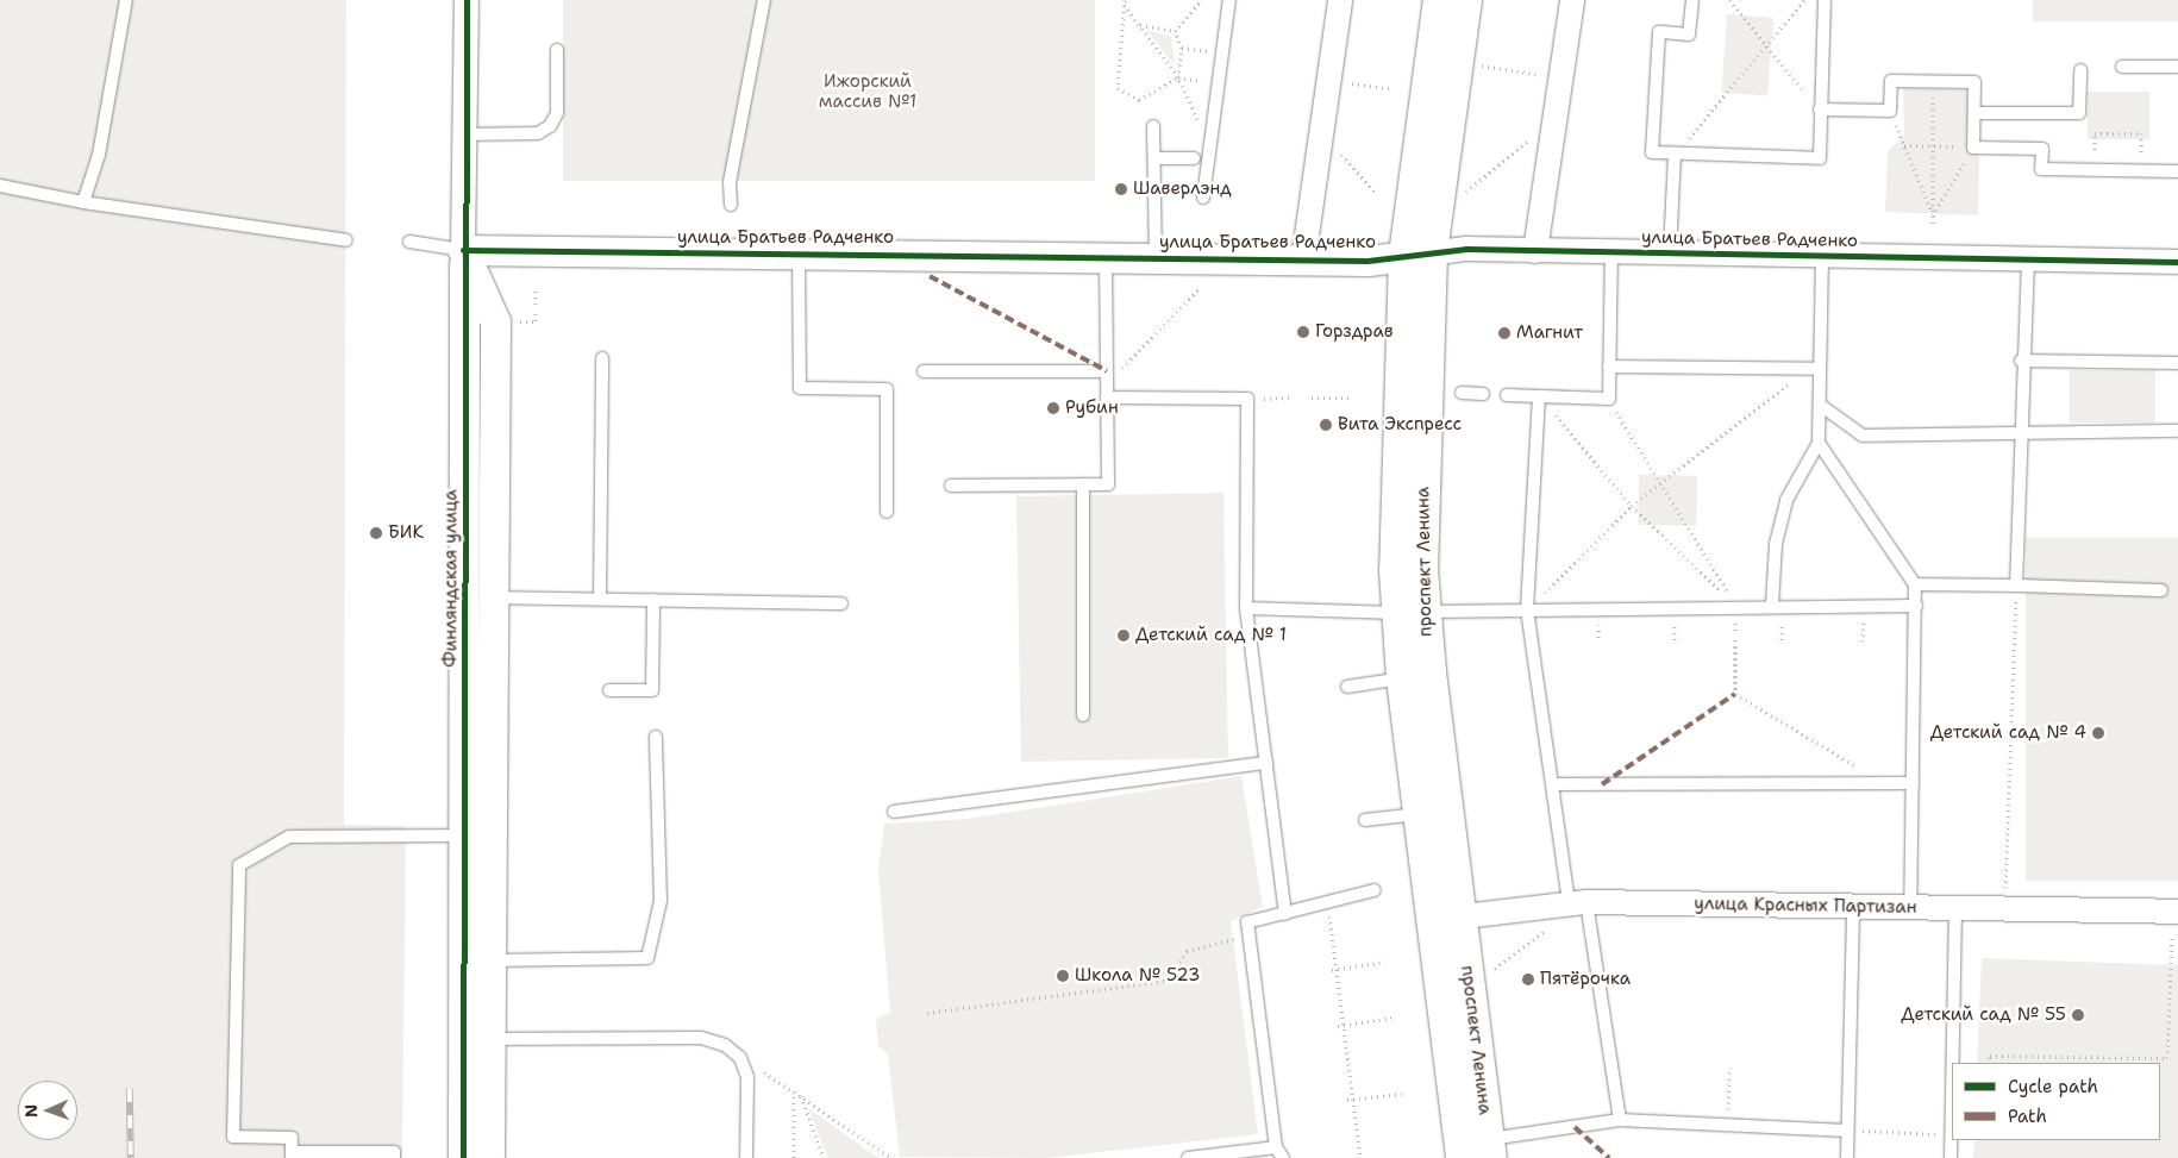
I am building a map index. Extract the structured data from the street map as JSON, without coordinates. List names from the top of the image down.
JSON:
{
  "streets": {
    "main road": ["проспект Ленина"],
    "street": ["улица Братьев Радченко", "Финляндская улица", "улица Красных Партизан"]
  },
  "crossings": [
    ["улица Братьев Радченко", "проспект Ленина"],
    ["улица Братьев Радченко", "Финляндская улица"],
    ["проспект Ленина", "улица Красных Партизан"]
  ],
  "parks": ["Ижорский массив №1"],
  "places": [
    "Шаверлэнд",
    "Горздрав",
    "Магнит",
    "Рубин",
    "Вита Экспресс",
    "БИК",
    "Детский сад № 1",
    "Детский сад № 4",
    "Школа № 523",
    "Пятёрочка",
    "Детский сад № 55"
  ],
  "legend": ["Cycle path", "Path"],
  "north": "left"
}
